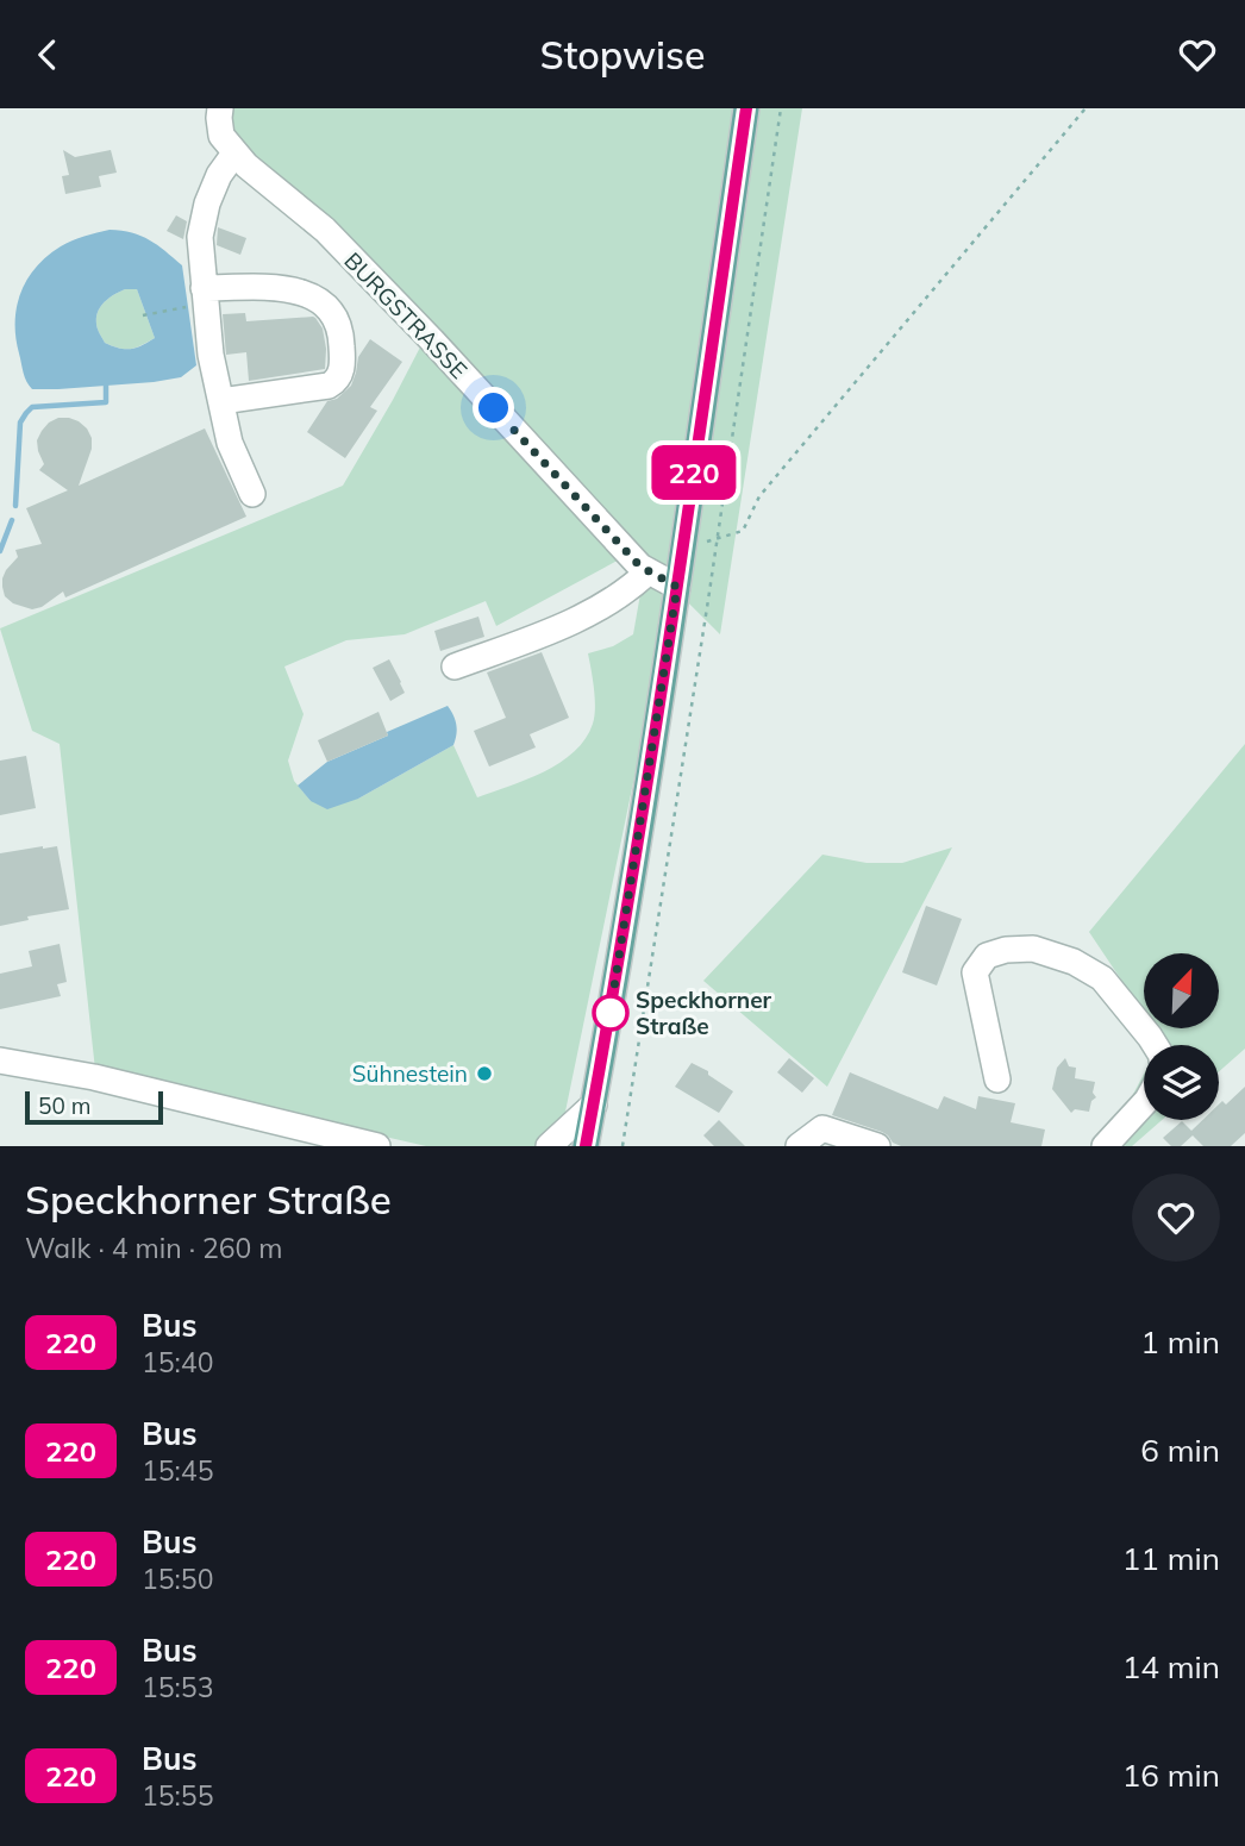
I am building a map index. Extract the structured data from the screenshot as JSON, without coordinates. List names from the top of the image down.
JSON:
{
  "streets": {
    "street": ["BURGSTRASSE"]
  },
  "places": ["Speckhorner Straße", "Sühnestein"],
  "lines": ["bus line 220"],
  "scale_bar": "50 m",
  "north": "top right",
  "page": {
    "header": "Stopwise",
    "on_map": "220",
    "scale": "50 m",
    "heading": ["Speckhorner Straße", "Walk · 4 min · 260 m"],
    "list": [
      {
        "mark": "220",
        "name": "Bus",
        "note": "15:40",
        "value": "1 min"
      },
      {
        "mark": "220",
        "name": "Bus",
        "note": "15:45",
        "value": "6 min"
      },
      {
        "mark": "220",
        "name": "Bus",
        "note": "15:50",
        "value": "11 min"
      },
      {
        "mark": "220",
        "name": "Bus",
        "note": "15:53",
        "value": "14 min"
      },
      {
        "mark": "220",
        "name": "Bus",
        "note": "15:55",
        "value": "16 min"
      }
    ]
  }
}
